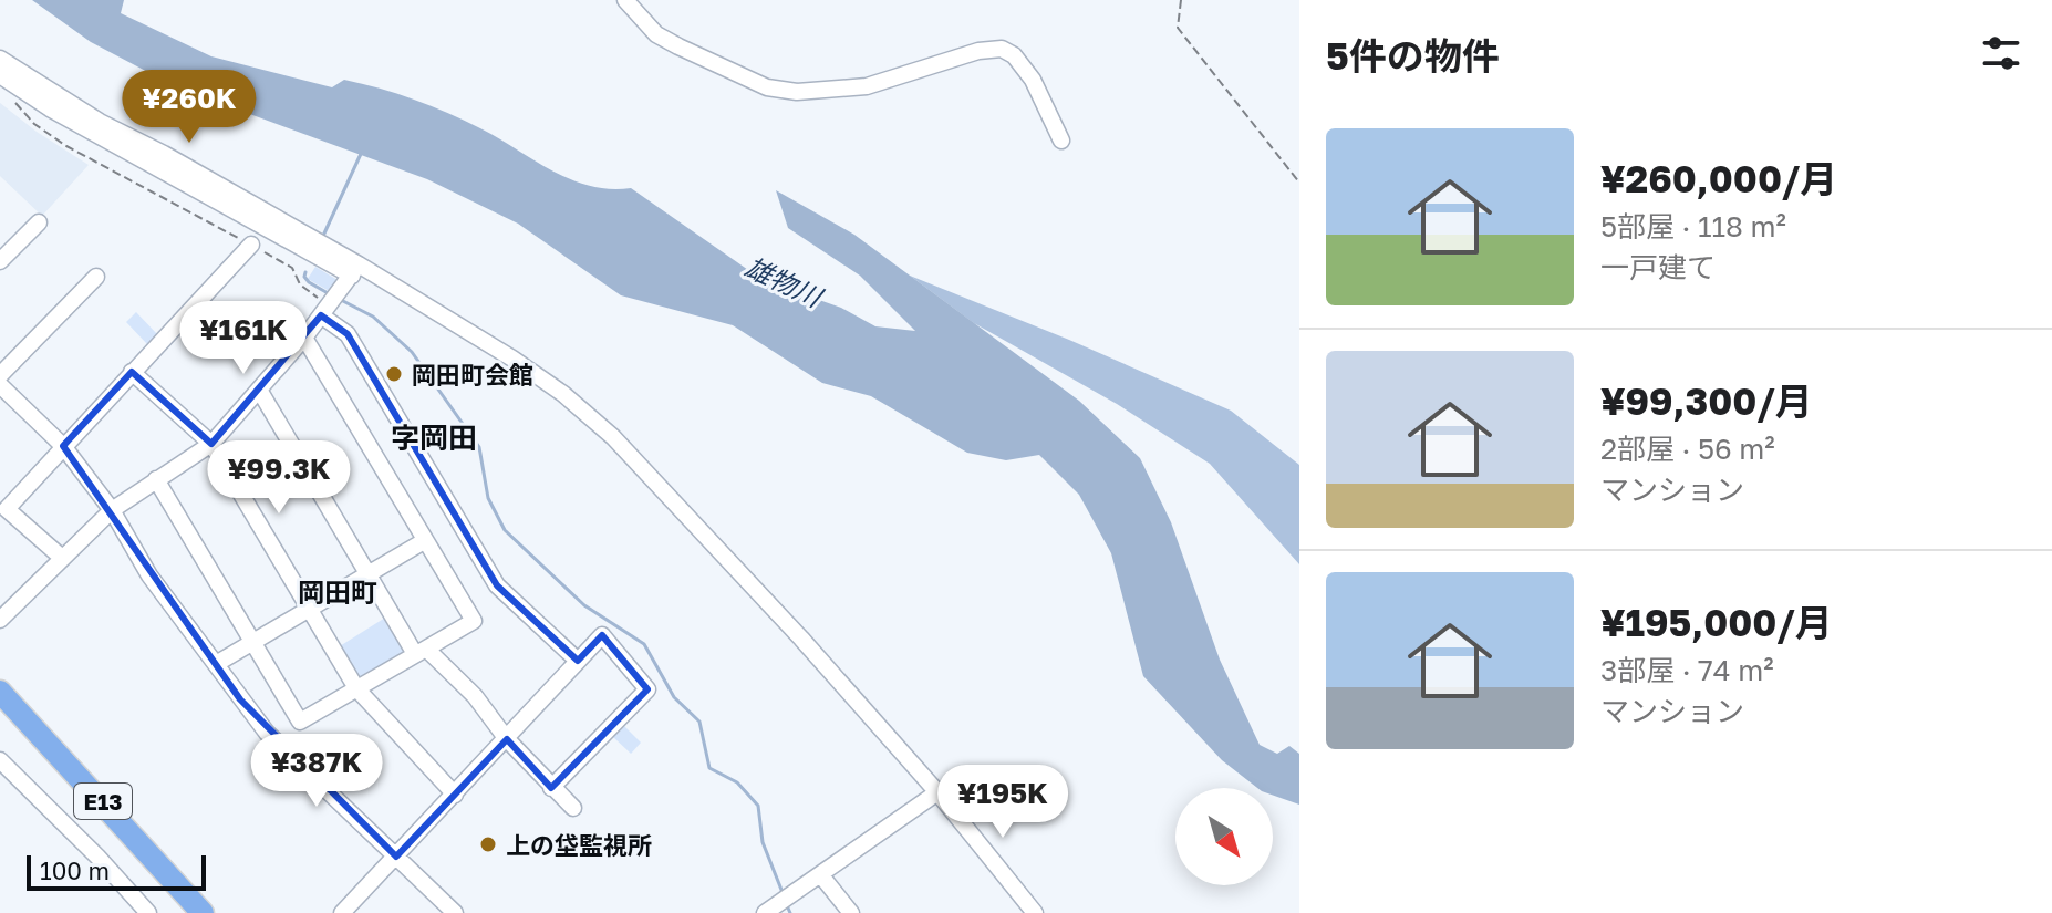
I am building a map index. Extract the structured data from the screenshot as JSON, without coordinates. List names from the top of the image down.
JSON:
{
  "streets": {
    "highway": ["E13"]
  },
  "districts": ["字岡田", "岡田町"],
  "water": ["雄物川"],
  "places": ["岡田町会館", "上の垈監視所"],
  "scale_bar": "100 m",
  "north": "bottom right",
  "page": {
    "heading": "5件の物件",
    "price": [
      "¥260K",
      "¥161K",
      "¥99.3K",
      "¥387K",
      "¥195K"
    ],
    "list": [
      {
        "name": "¥260,000/月",
        "note": "5部屋 · 118 m² · 一戸建て"
      },
      {
        "name": "¥99,300/月",
        "note": "2部屋 · 56 m² · マンション"
      },
      {
        "name": "¥195,000/月",
        "note": "3部屋 · 74 m² · マンション"
      }
    ],
    "scale": "100 m"
  }
}
